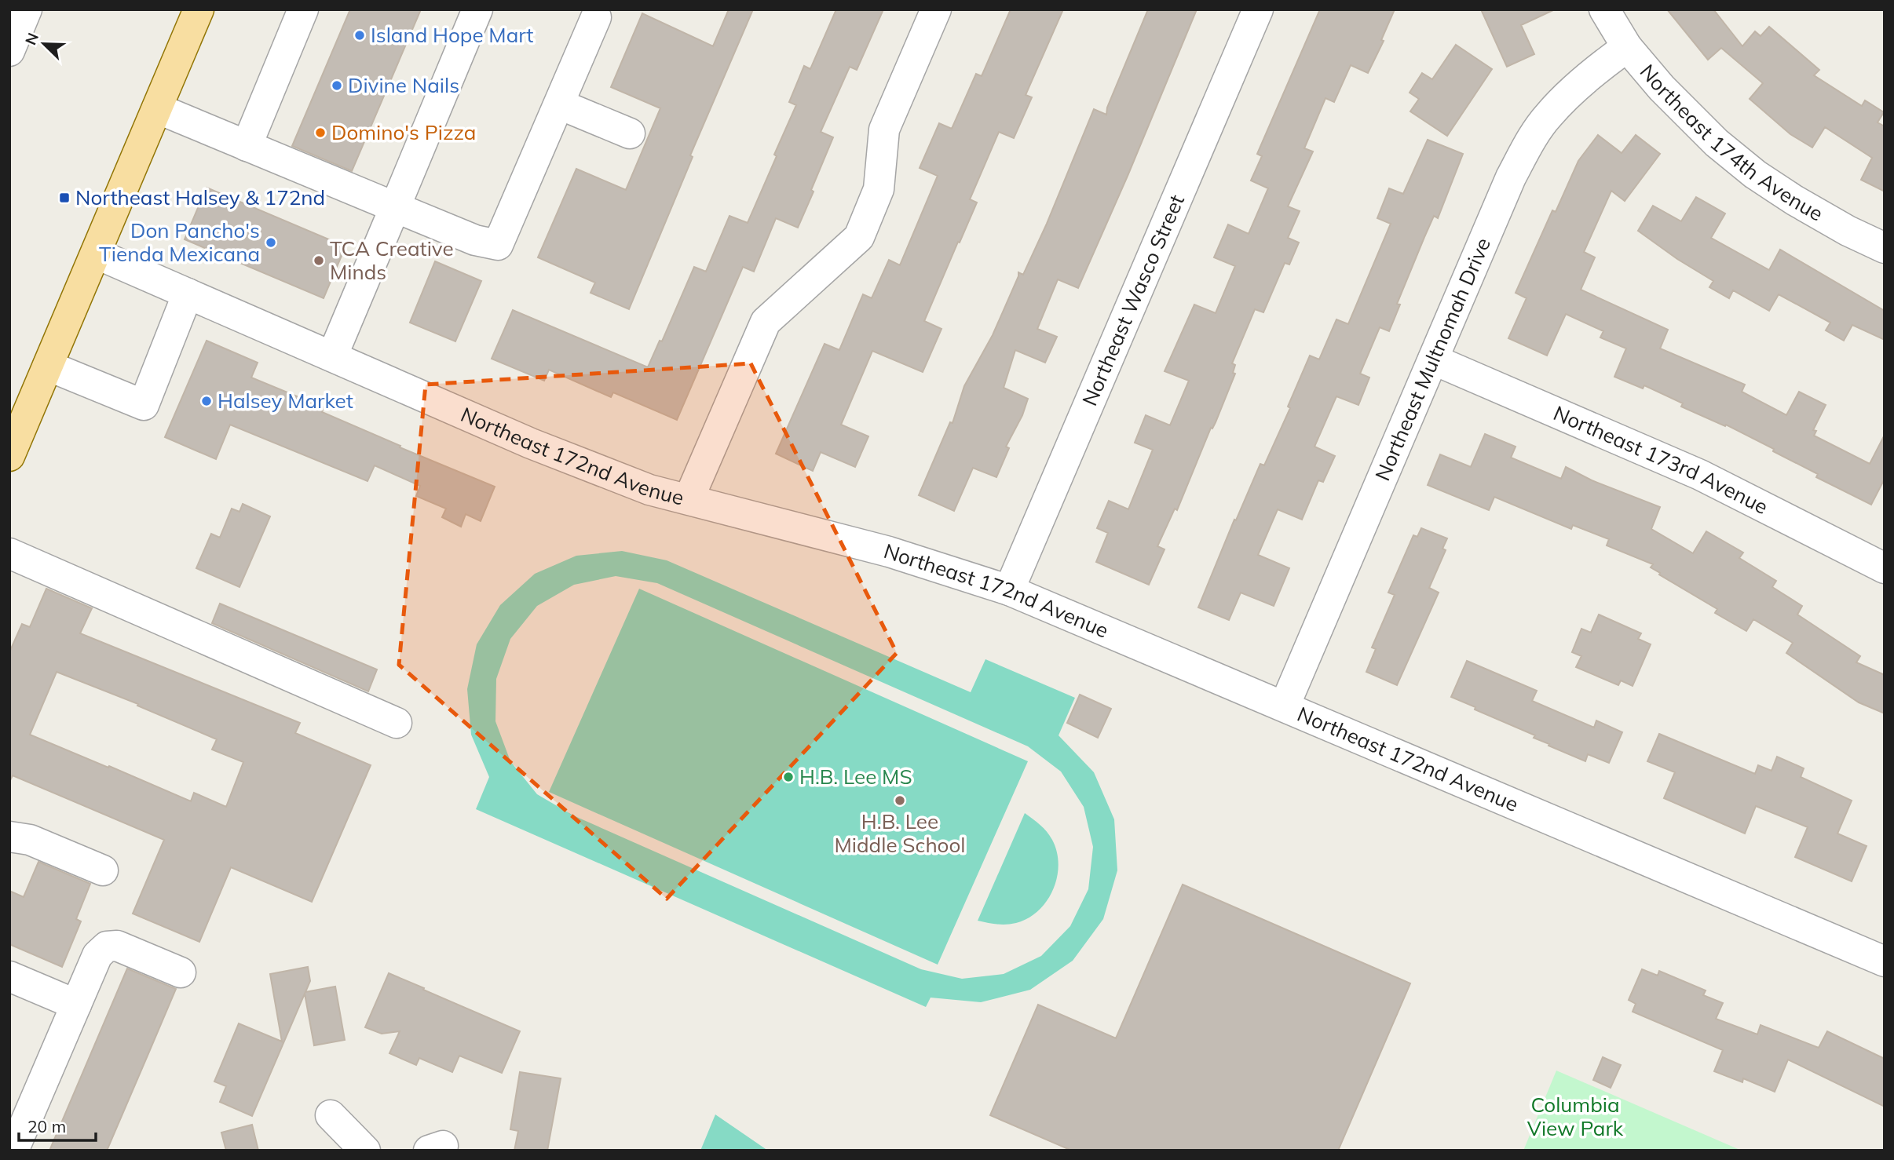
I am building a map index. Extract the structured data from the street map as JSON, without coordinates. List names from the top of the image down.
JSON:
{
  "streets": {
    "street": [
      "Northeast 174th Avenue",
      "Northeast Wasco Street",
      "Northeast Multnomah Drive",
      "Northeast 172nd Avenue",
      "Northeast 173rd Avenue"
    ]
  },
  "crossings": [
    ["Northeast 174th Avenue", "Northeast Multnomah Drive"],
    ["Northeast Wasco Street", "Northeast 172nd Avenue"],
    ["Northeast Multnomah Drive", "Northeast 172nd Avenue"],
    ["Northeast Multnomah Drive", "Northeast 173rd Avenue"]
  ],
  "parks": ["Columbia View Park"],
  "places": {
    "other": [
      "Island Hope Mart",
      "Divine Nails",
      "Domino's Pizza",
      "Don Pancho's Tienda Mexicana",
      "TCA Creative Minds",
      "Halsey Market",
      "H.B. Lee MS",
      "H.B. Lee Middle School"
    ],
    "transit": ["Northeast Halsey & 172nd"]
  },
  "scale_bar": "20 m",
  "north": "top left"
}
